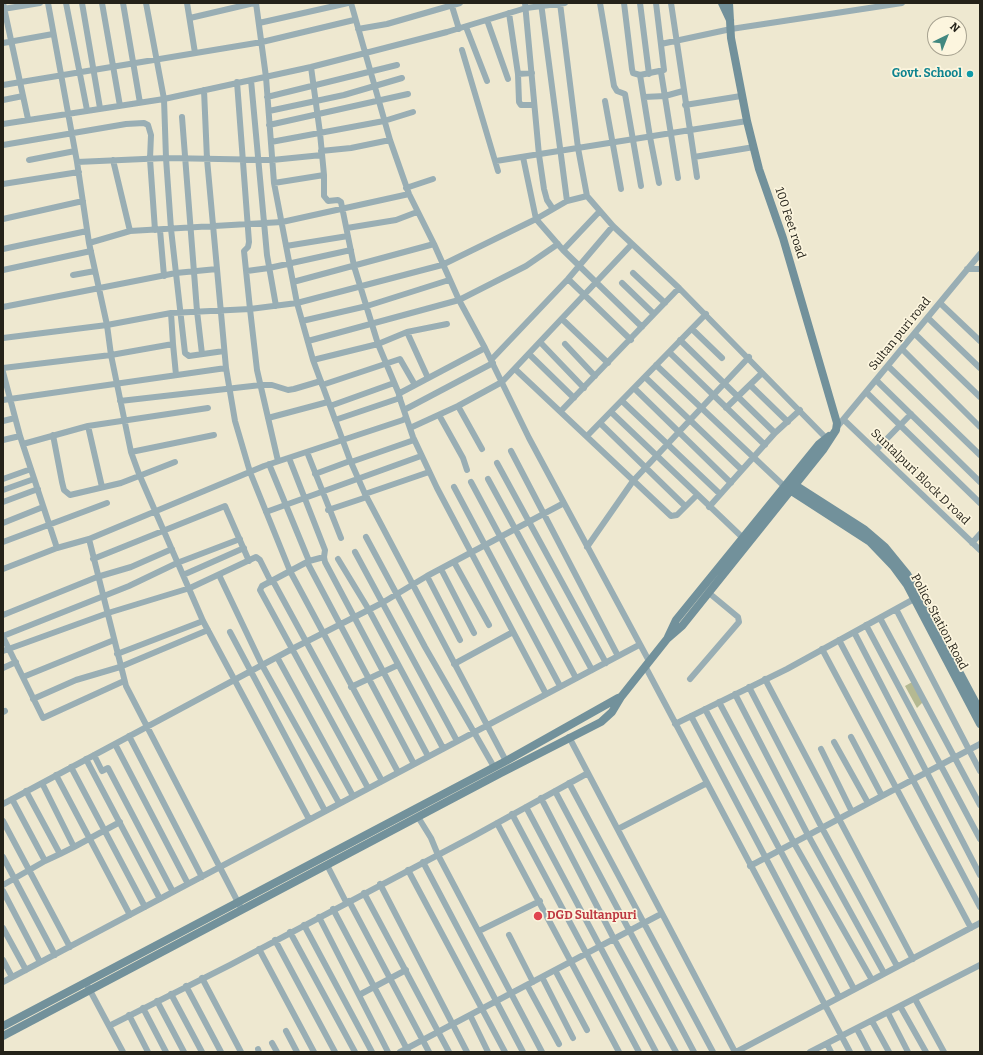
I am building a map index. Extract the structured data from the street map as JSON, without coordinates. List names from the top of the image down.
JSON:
{
  "streets": {
    "street": [
      "100 Feet road",
      "Sultan puri road",
      "Suntalpuri Block D road",
      "Police Station Road"
    ]
  },
  "crossings": [
    ["100 Feet road", "Sultan puri road"],
    ["Sultan puri road", "Suntalpuri Block D road"]
  ],
  "places": ["Govt. School", "DGD Sultanpuri"],
  "north": "top right"
}
